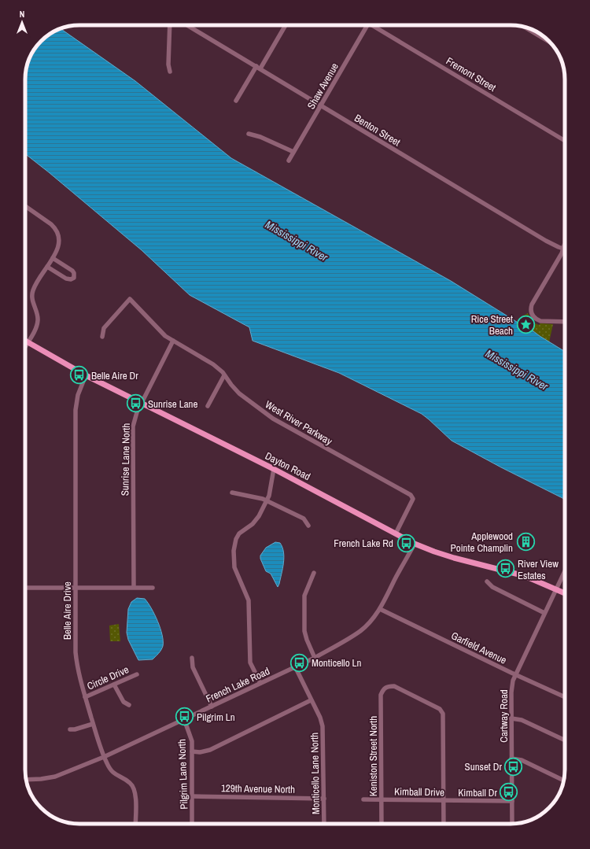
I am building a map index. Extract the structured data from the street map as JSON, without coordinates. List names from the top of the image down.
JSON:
{
  "streets": {
    "main road": ["Dayton Road"],
    "street": [
      "Fremont Street",
      "Shaw Avenue",
      "Benton Street",
      "West River Parkway",
      "Sunrise Lane North",
      "Belle Aire Drive",
      "Garfield Avenue",
      "Circle Drive",
      "French Lake Road",
      "Cartway Road",
      "Keniston Street North",
      "Monticello Lane North",
      "Pilgrim Lane North",
      "129th Avenue North",
      "Kimball Drive"
    ]
  },
  "crossings": [
    ["Shaw Avenue", "Benton Street"],
    ["West River Parkway", "Sunrise Lane North"],
    ["West River Parkway", "Dayton Road"],
    ["Sunrise Lane North", "Dayton Road"],
    ["Dayton Road", "Belle Aire Drive"],
    ["Dayton Road", "French Lake Road"],
    ["Dayton Road", "Cartway Road"],
    ["Belle Aire Drive", "Circle Drive"],
    ["Belle Aire Drive", "French Lake Road"],
    ["Garfield Avenue", "French Lake Road"],
    ["Garfield Avenue", "Cartway Road"],
    ["French Lake Road", "Monticello Lane North"],
    ["French Lake Road", "Pilgrim Lane North"],
    ["Cartway Road", "Kimball Drive"],
    ["Keniston Street North", "Kimball Drive"],
    ["Monticello Lane North", "129th Avenue North"],
    ["Pilgrim Lane North", "129th Avenue North"]
  ],
  "water": ["Mississippi River"],
  "places": {
    "place": ["Rice Street Beach"],
    "bus stop": [
      "Belle Aire Dr",
      "Sunrise Lane",
      "French Lake Rd",
      "River View Estates",
      "Monticello Ln",
      "Pilgrim Ln",
      "Sunset Dr",
      "Kimball Dr"
    ],
    "building": ["Applewood Pointe Champlin"]
  },
  "north": "top"
}
